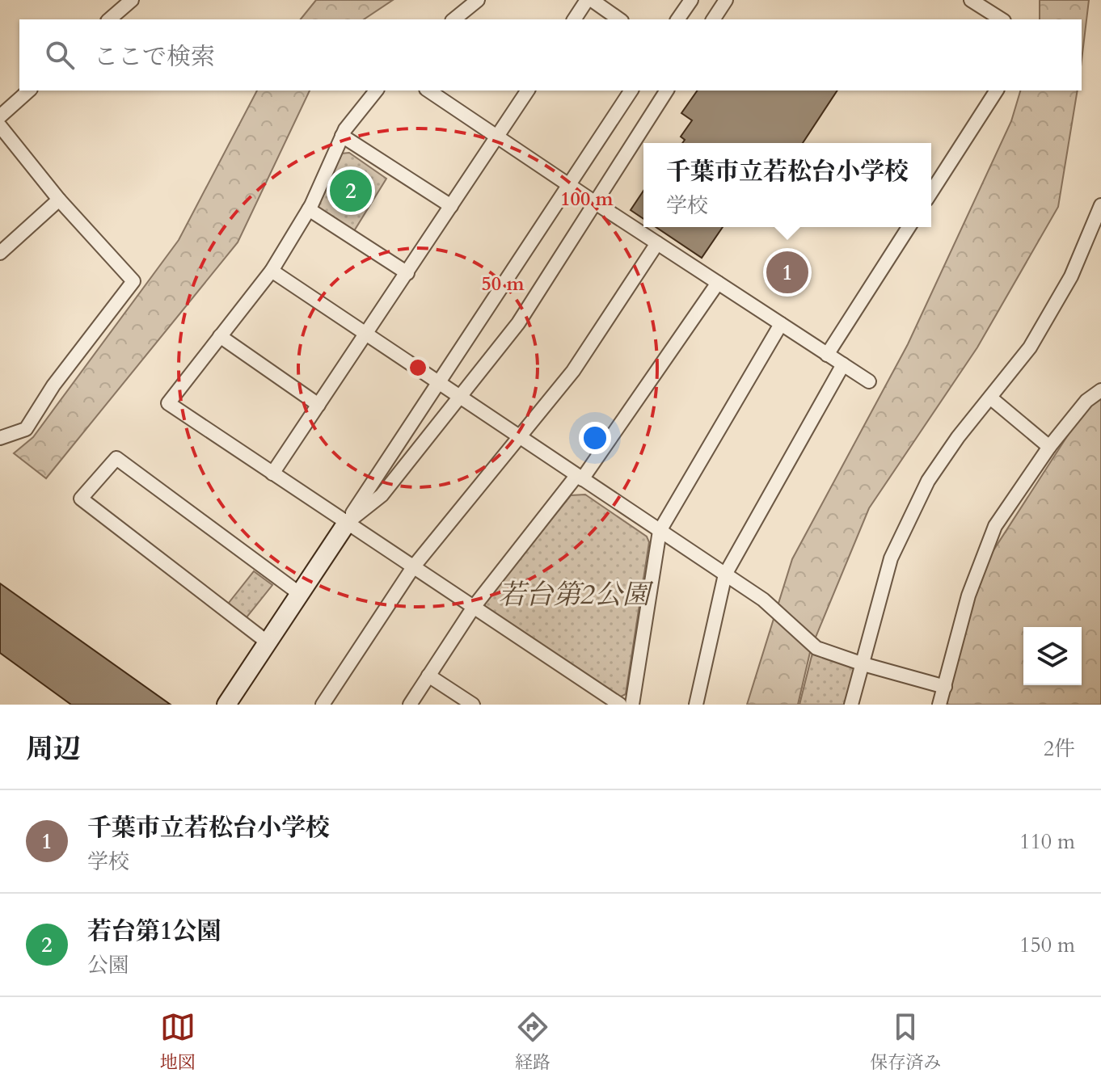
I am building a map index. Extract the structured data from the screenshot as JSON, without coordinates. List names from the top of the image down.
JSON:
{
  "parks": ["若台第2公園"],
  "page": {
    "search": "ここで検索",
    "popup": ["千葉市立若松台小学校", "学校"],
    "pins": ["2", "1"],
    "heading": ["周辺", "2件"],
    "list": [
      {
        "mark": "1",
        "name": "千葉市立若松台小学校",
        "note": "学校",
        "value": "110 m"
      },
      {
        "mark": "2",
        "name": "若台第1公園",
        "note": "公園",
        "value": "150 m"
      }
    ],
    "nav": ["地図", "経路", "保存済み"]
  },
  "rings": ["100 m", "50 m"]
}
